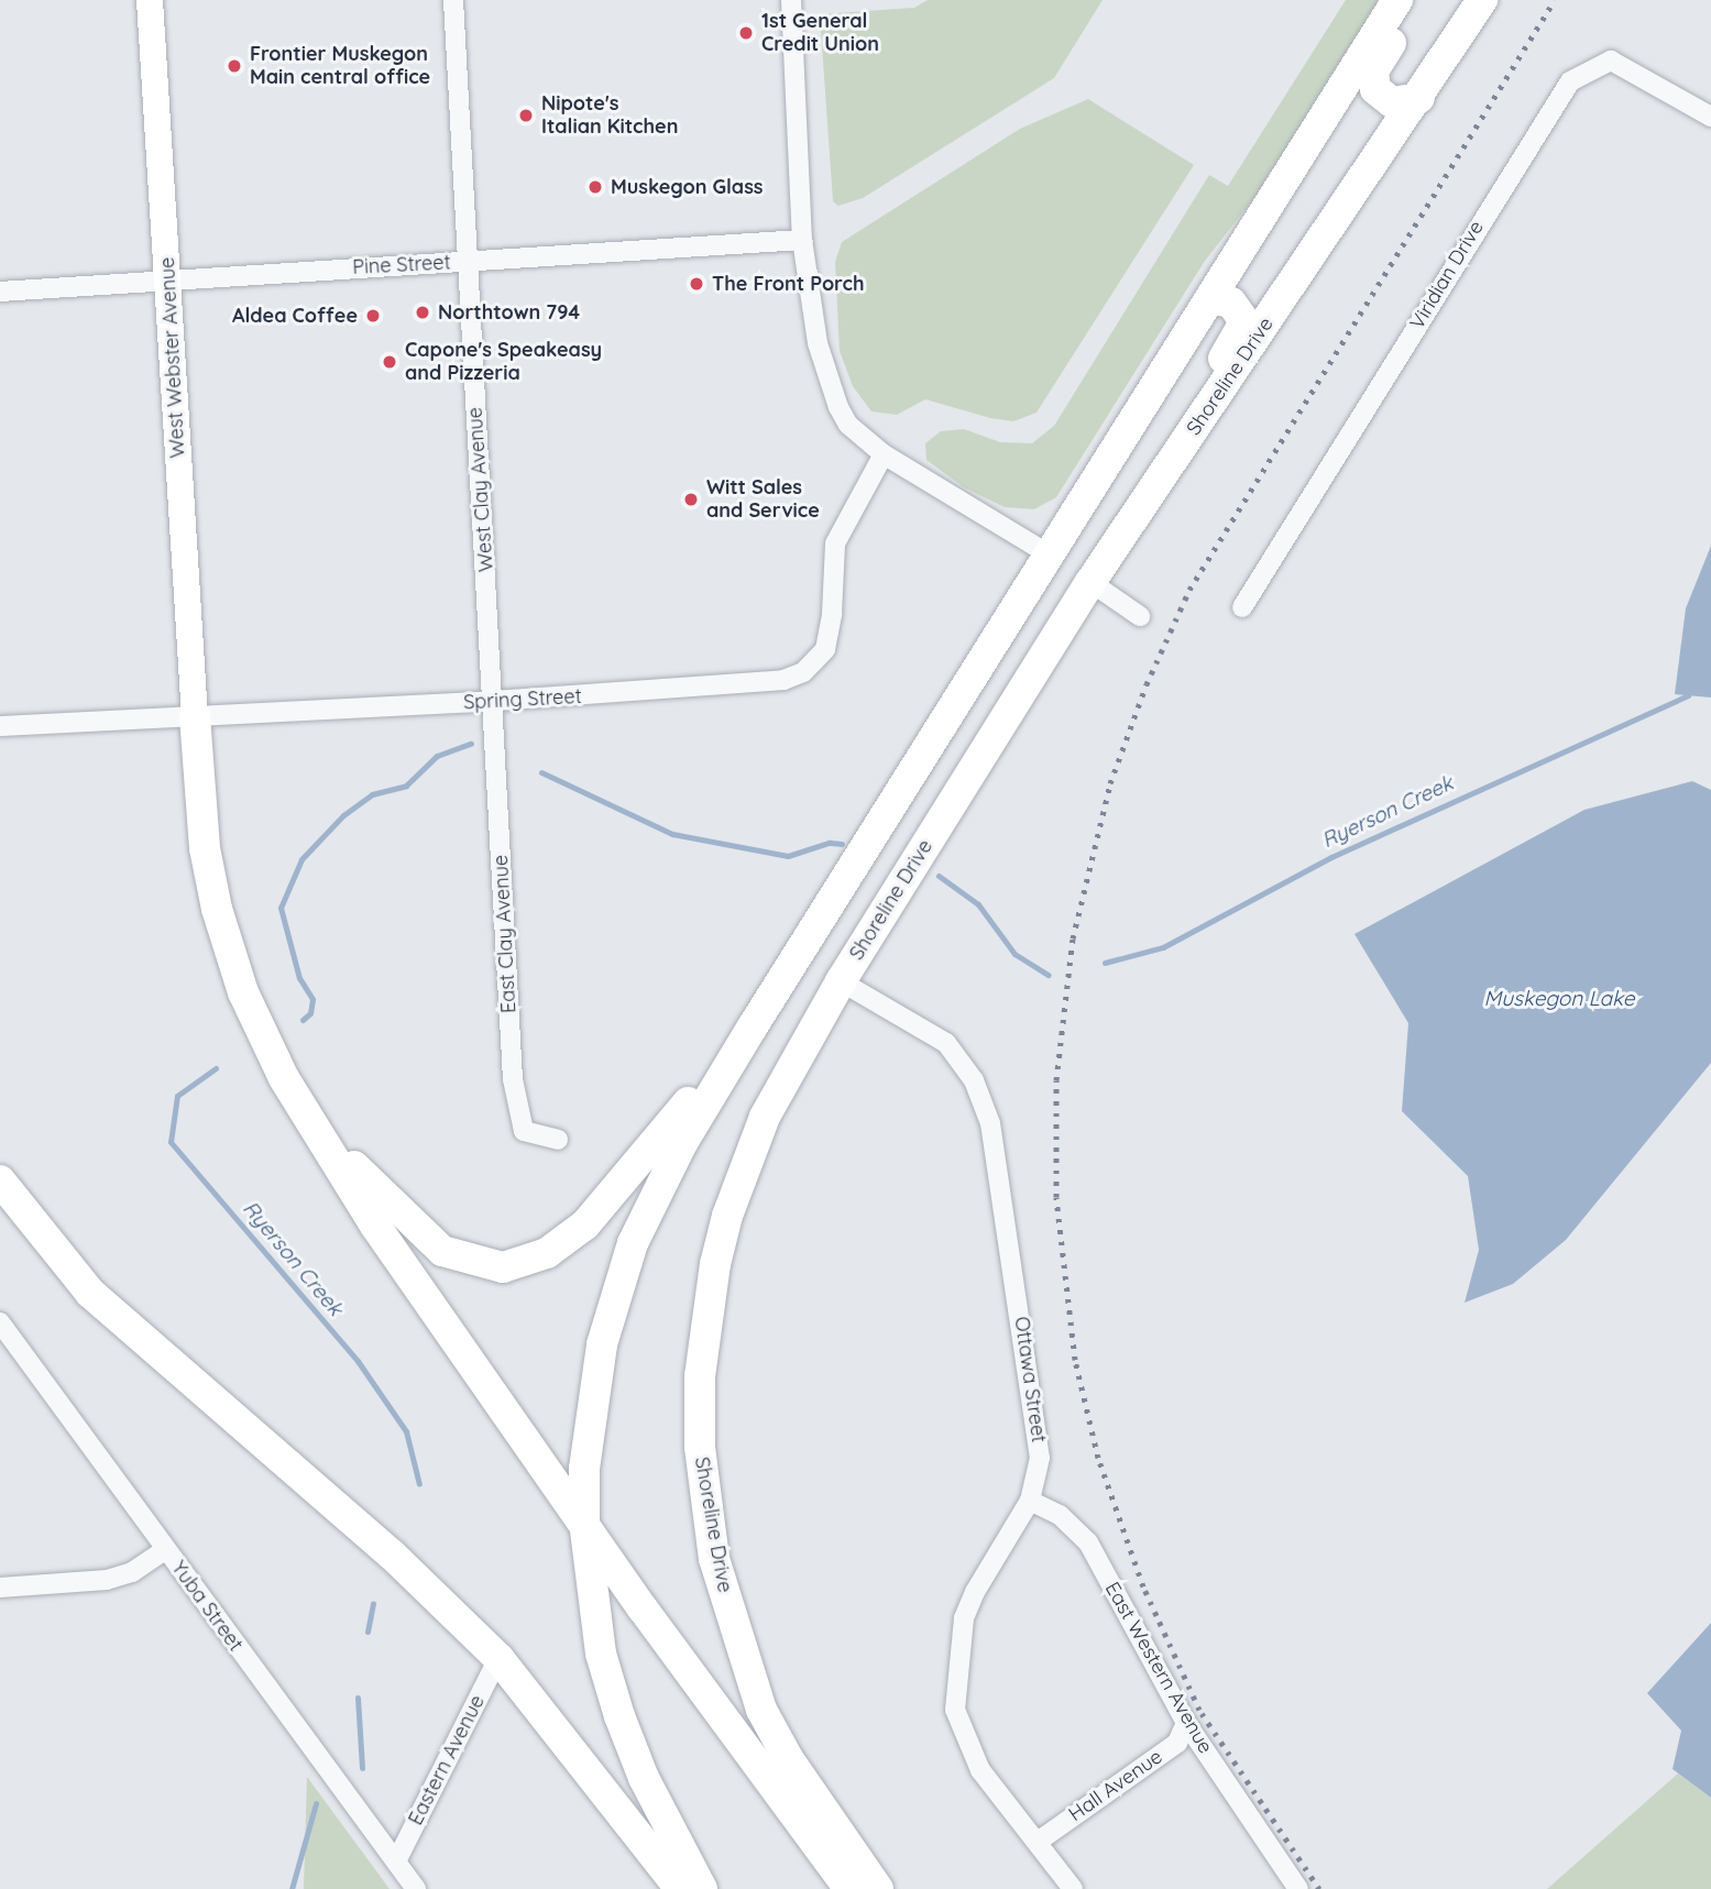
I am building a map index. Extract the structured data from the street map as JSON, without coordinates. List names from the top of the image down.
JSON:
{
  "streets": {
    "highway": ["Shoreline Drive"],
    "main road": ["West Webster Avenue"],
    "street": [
      "Pine Street",
      "Viridian Drive",
      "West Clay Avenue",
      "Spring Street",
      "East Clay Avenue",
      "Ottawa Street",
      "Yuba Street",
      "East Western Avenue",
      "Eastern Avenue",
      "Hall Avenue"
    ]
  },
  "crossings": [
    ["Pine Street", "West Webster Avenue"],
    ["Pine Street", "West Clay Avenue"],
    ["West Webster Avenue", "Spring Street"],
    ["Shoreline Drive", "Ottawa Street"],
    ["West Clay Avenue", "Spring Street"],
    ["West Clay Avenue", "East Clay Avenue"],
    ["Spring Street", "East Clay Avenue"],
    ["Ottawa Street", "East Western Avenue"],
    ["Ottawa Street", "Hall Avenue"],
    ["Yuba Street", "Eastern Avenue"],
    ["East Western Avenue", "Hall Avenue"]
  ],
  "water": ["Ryerson Creek", "Muskegon Lake"],
  "places": [
    "1st General Credit Union",
    "Frontier Muskegon Main central office",
    "Nipote's Italian Kitchen",
    "Muskegon Glass",
    "The Front Porch",
    "Northtown 794",
    "Aldea Coffee",
    "Capone's Speakeasy and Pizzeria",
    "Witt Sales and Service"
  ]
}
